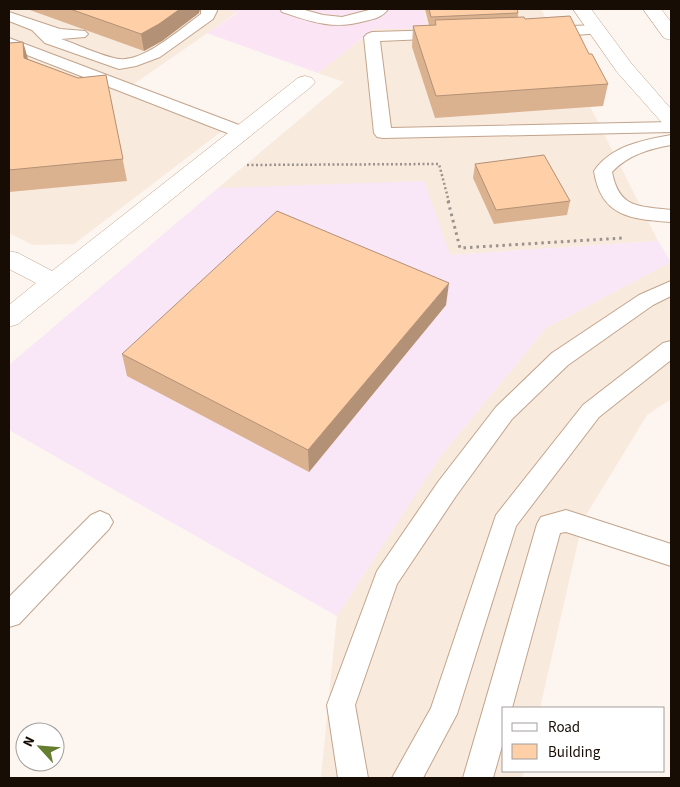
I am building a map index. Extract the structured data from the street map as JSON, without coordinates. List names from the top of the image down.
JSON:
{
  "legend": ["Road", "Building"],
  "north": "top left"
}
